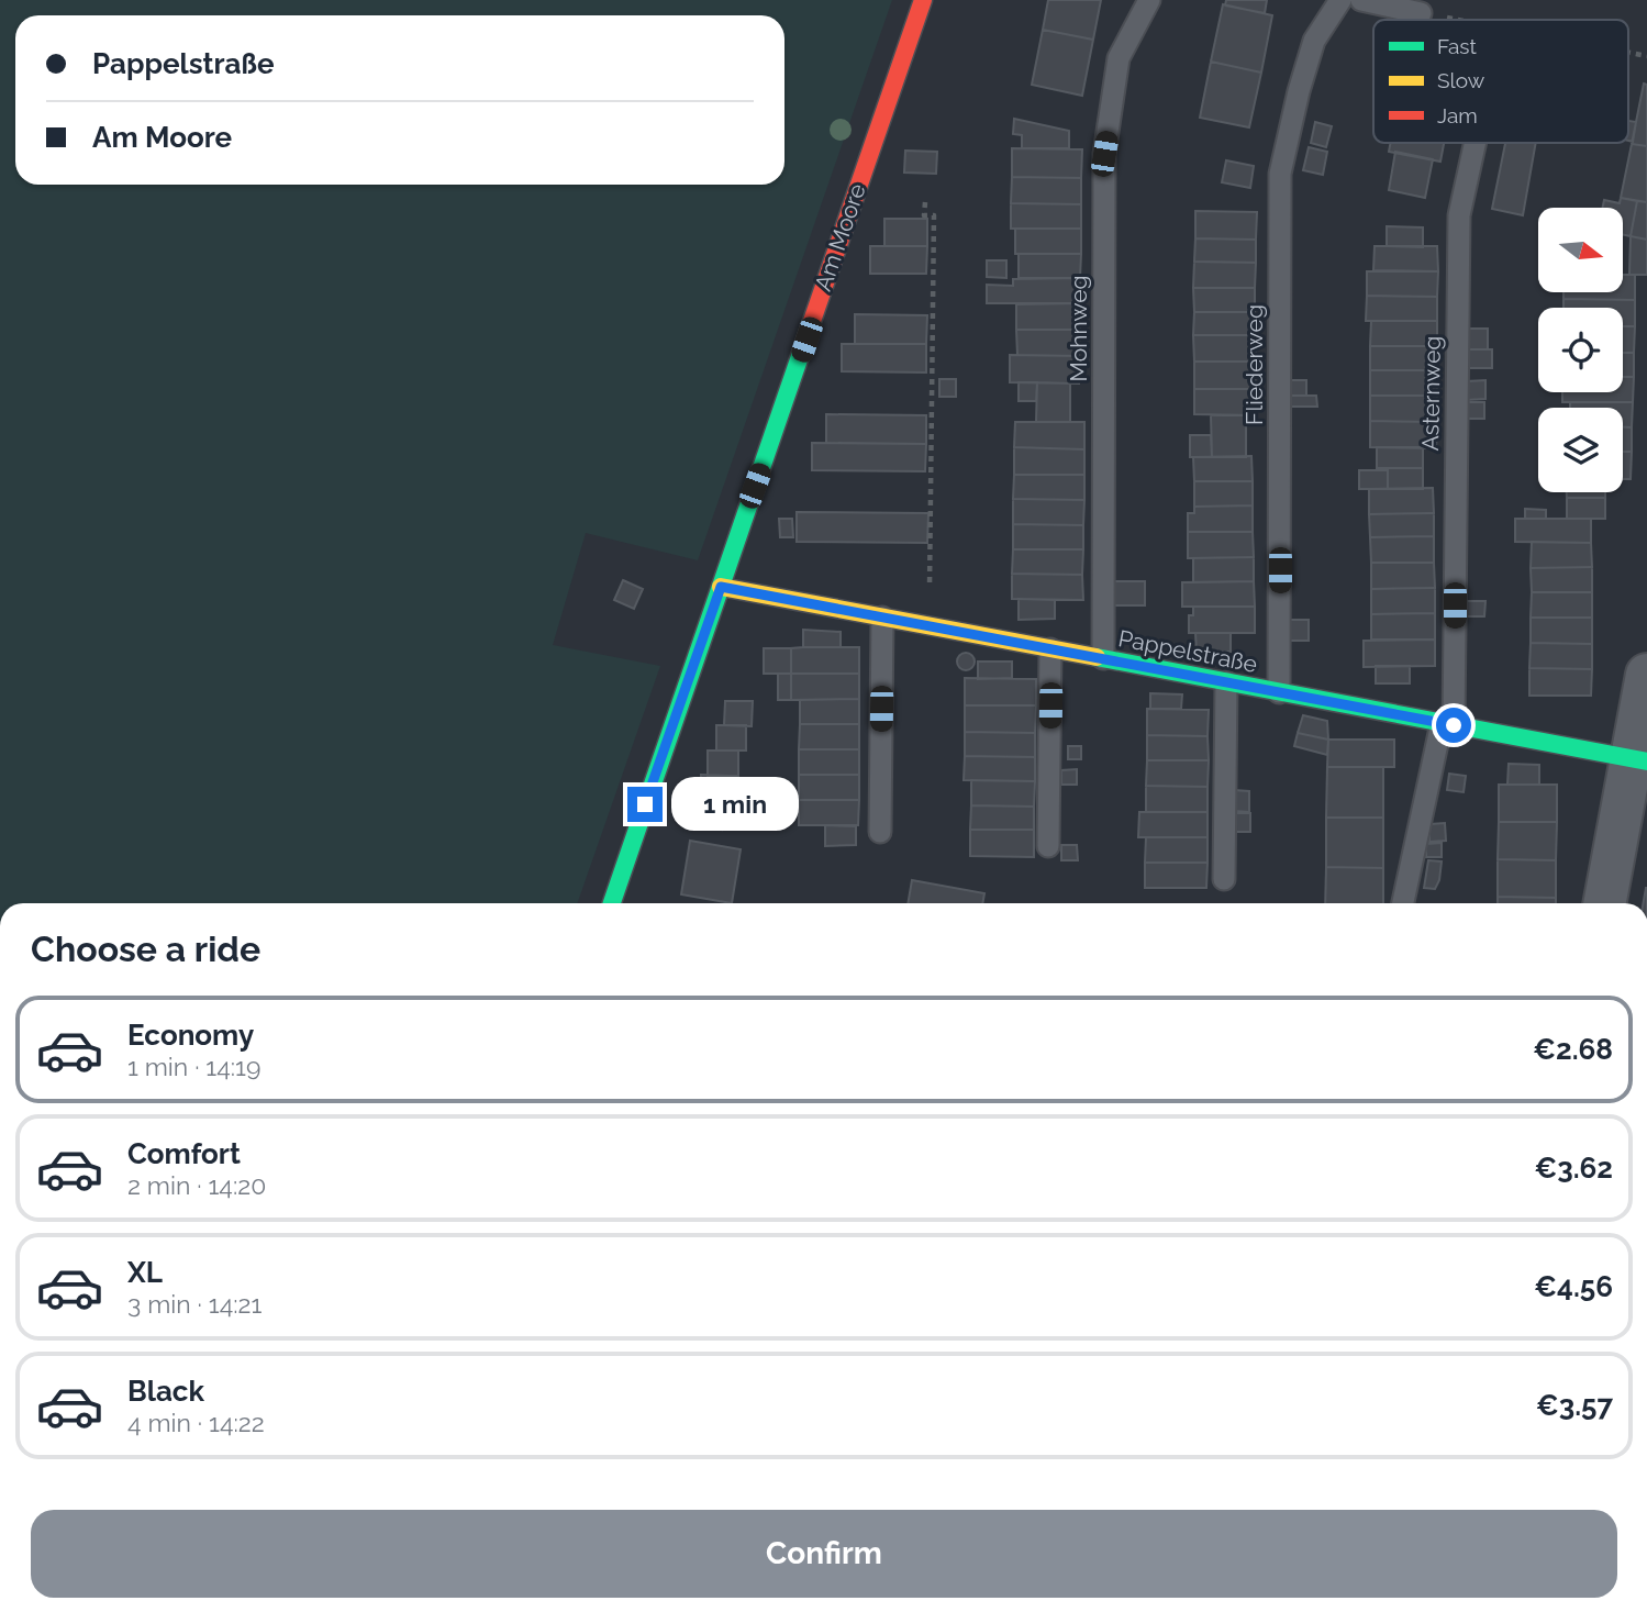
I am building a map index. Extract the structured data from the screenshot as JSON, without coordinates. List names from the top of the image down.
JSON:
{
  "streets": {
    "street": ["Am Moore", "Pappelstraße"],
    "lane": ["Mohnweg", "Fliederweg", "Asternweg"]
  },
  "crossings": [
    ["Am Moore", "Pappelstraße"],
    ["Mohnweg", "Pappelstraße"],
    ["Fliederweg", "Pappelstraße"],
    ["Asternweg", "Pappelstraße"]
  ],
  "legend": ["Fast", "Slow", "Jam"],
  "north": "right",
  "page": {
    "banner": ["Pappelstraße", "Am Moore"],
    "bubble": "1 min",
    "heading": "Choose a ride",
    "list": [
      {
        "name": "Economy",
        "note": "1 min · 14:19",
        "value": "€2.68"
      },
      {
        "name": "Comfort",
        "note": "2 min · 14:20",
        "value": "€3.62"
      },
      {
        "name": "XL",
        "note": "3 min · 14:21",
        "value": "€4.56"
      },
      {
        "name": "Black",
        "note": "4 min · 14:22",
        "value": "€3.57"
      }
    ],
    "buttons": "Confirm"
  }
}
